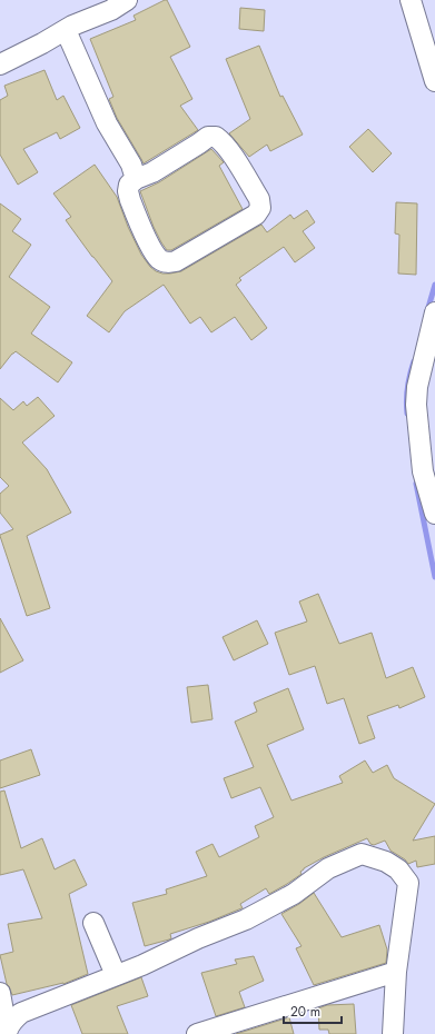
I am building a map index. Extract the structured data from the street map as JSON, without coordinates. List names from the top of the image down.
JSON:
{
  "scale_bar": "20 m"
}
